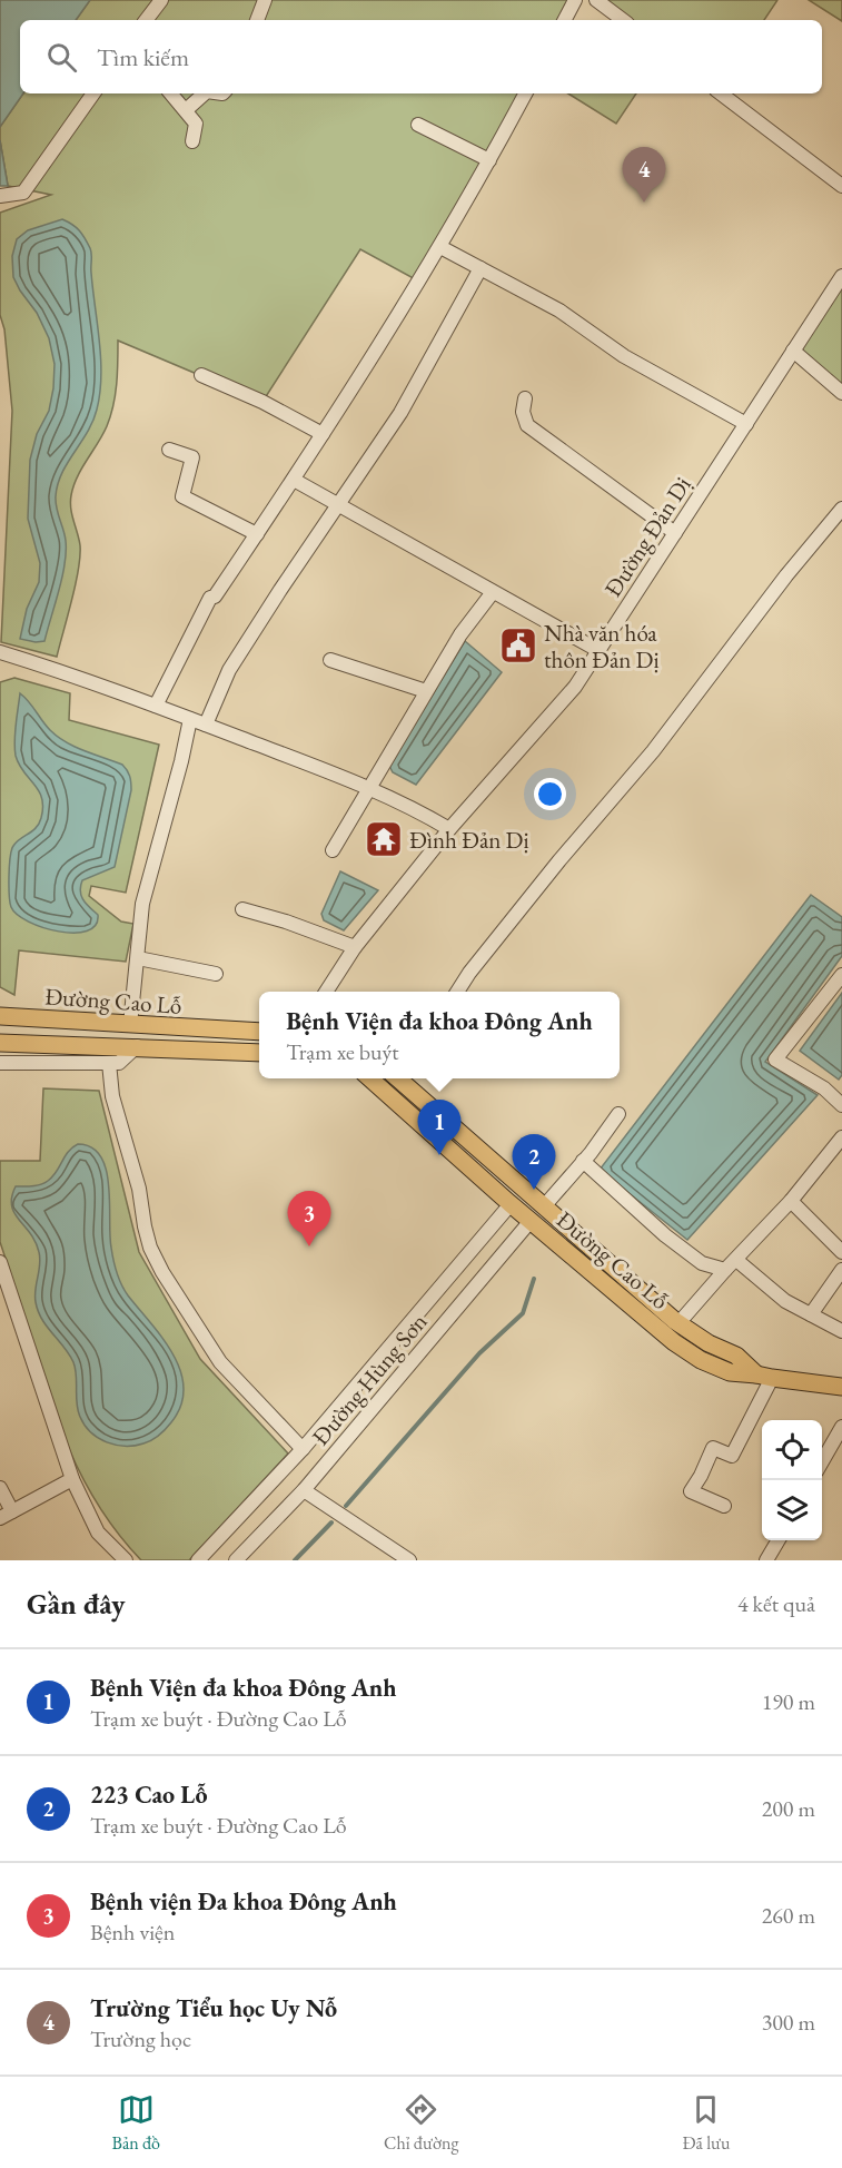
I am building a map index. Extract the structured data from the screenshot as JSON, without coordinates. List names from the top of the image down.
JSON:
{
  "streets": {
    "main road": ["Đường Cao Lỗ"],
    "street": ["Đường Đản Dị", "Đường Hùng Sơn"]
  },
  "crossings": [
    ["Đường Cao Lỗ", "Đường Hùng Sơn"]
  ],
  "places": {
    "public building": ["Nhà văn hóa thôn Đản Dị"],
    "temple": ["Đình Đản Dị"]
  },
  "page": {
    "search": "Tìm kiếm",
    "pins": [
      "4",
      "1",
      "2",
      "3"
    ],
    "popup": ["Bệnh Viện đa khoa Đông Anh", "Trạm xe buýt"],
    "heading": ["Gần đây", "4 kết quả"],
    "list": [
      {
        "mark": "1",
        "name": "Bệnh Viện đa khoa Đông Anh",
        "note": "Trạm xe buýt · Đường Cao Lỗ",
        "value": "190 m"
      },
      {
        "mark": "2",
        "name": "223 Cao Lỗ",
        "note": "Trạm xe buýt · Đường Cao Lỗ",
        "value": "200 m"
      },
      {
        "mark": "3",
        "name": "Bệnh viện Đa khoa Đông Anh",
        "note": "Bệnh viện",
        "value": "260 m"
      },
      {
        "mark": "4",
        "name": "Trường Tiểu học Uy Nỗ",
        "note": "Trường học",
        "value": "300 m"
      }
    ],
    "nav": ["Bản đồ", "Chỉ đường", "Đã lưu"]
  }
}
